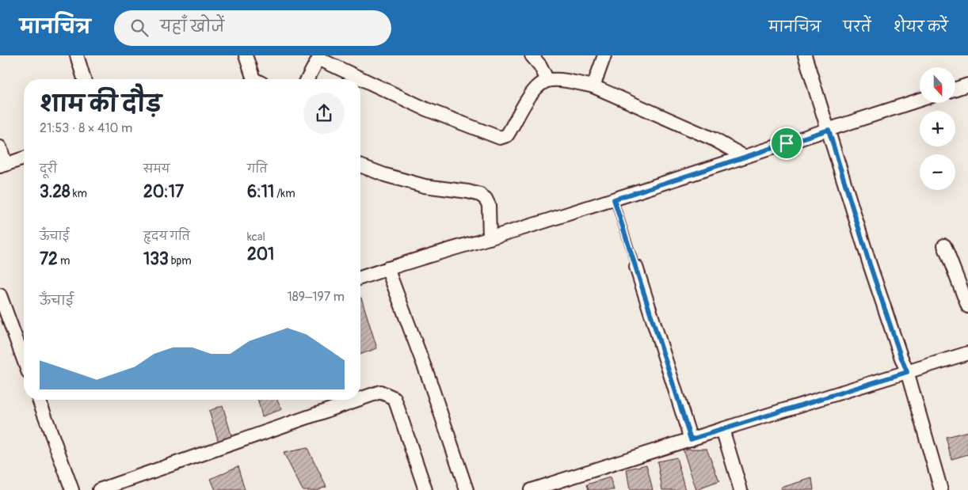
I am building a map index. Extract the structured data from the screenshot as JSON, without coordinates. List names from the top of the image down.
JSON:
{
  "north": "bottom",
  "page": {
    "header": "मानचित्र",
    "search": "यहाँ खोजें",
    "nav": ["मानचित्र", "परतें", "शेयर करें"],
    "map_buttons": ["+", "−"],
    "heading": ["शाम की दौड़", "21:53 · 8 × 410 m"],
    "stats": [
      ["दूरी", "3.28 km"],
      ["समय", "20:17"],
      ["गति", "6:11 /km"],
      ["ऊँचाई", "72 m"],
      ["हृदय गति", "133 bpm"],
      ["kcal", "201"]
    ],
    "chart": ["ऊँचाई", "189–197 m"]
  }
}
